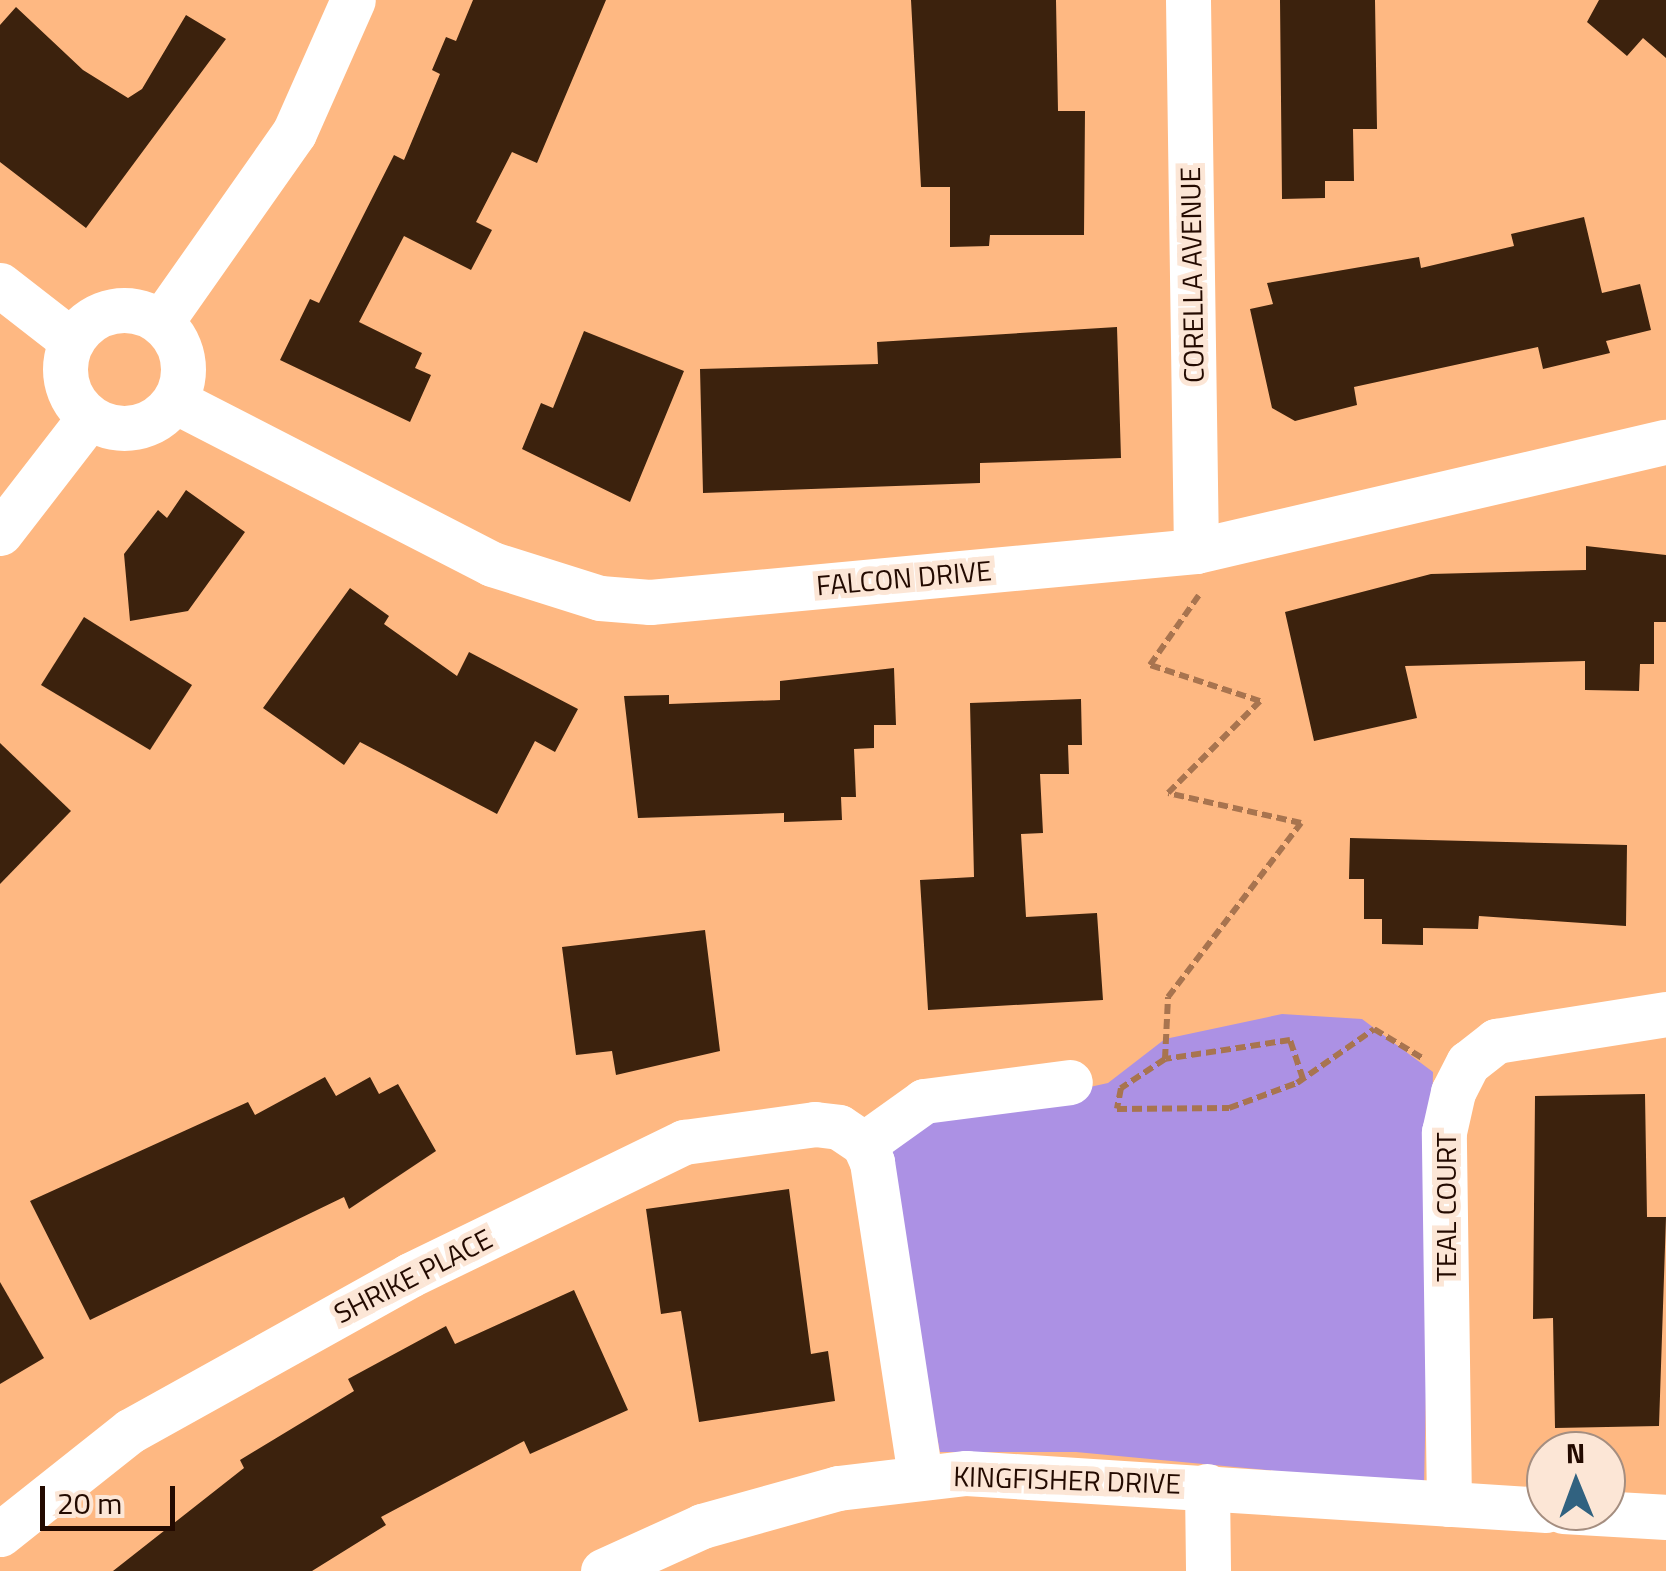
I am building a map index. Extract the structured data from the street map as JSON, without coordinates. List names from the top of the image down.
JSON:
{
  "streets": {
    "street": [
      "CORELLA AVENUE",
      "FALCON DRIVE",
      "TEAL COURT",
      "SHRIKE PLACE",
      "KINGFISHER DRIVE"
    ]
  },
  "crossings": [
    ["CORELLA AVENUE", "FALCON DRIVE"],
    ["TEAL COURT", "KINGFISHER DRIVE"]
  ],
  "scale_bar": "20 m",
  "north": "top"
}
